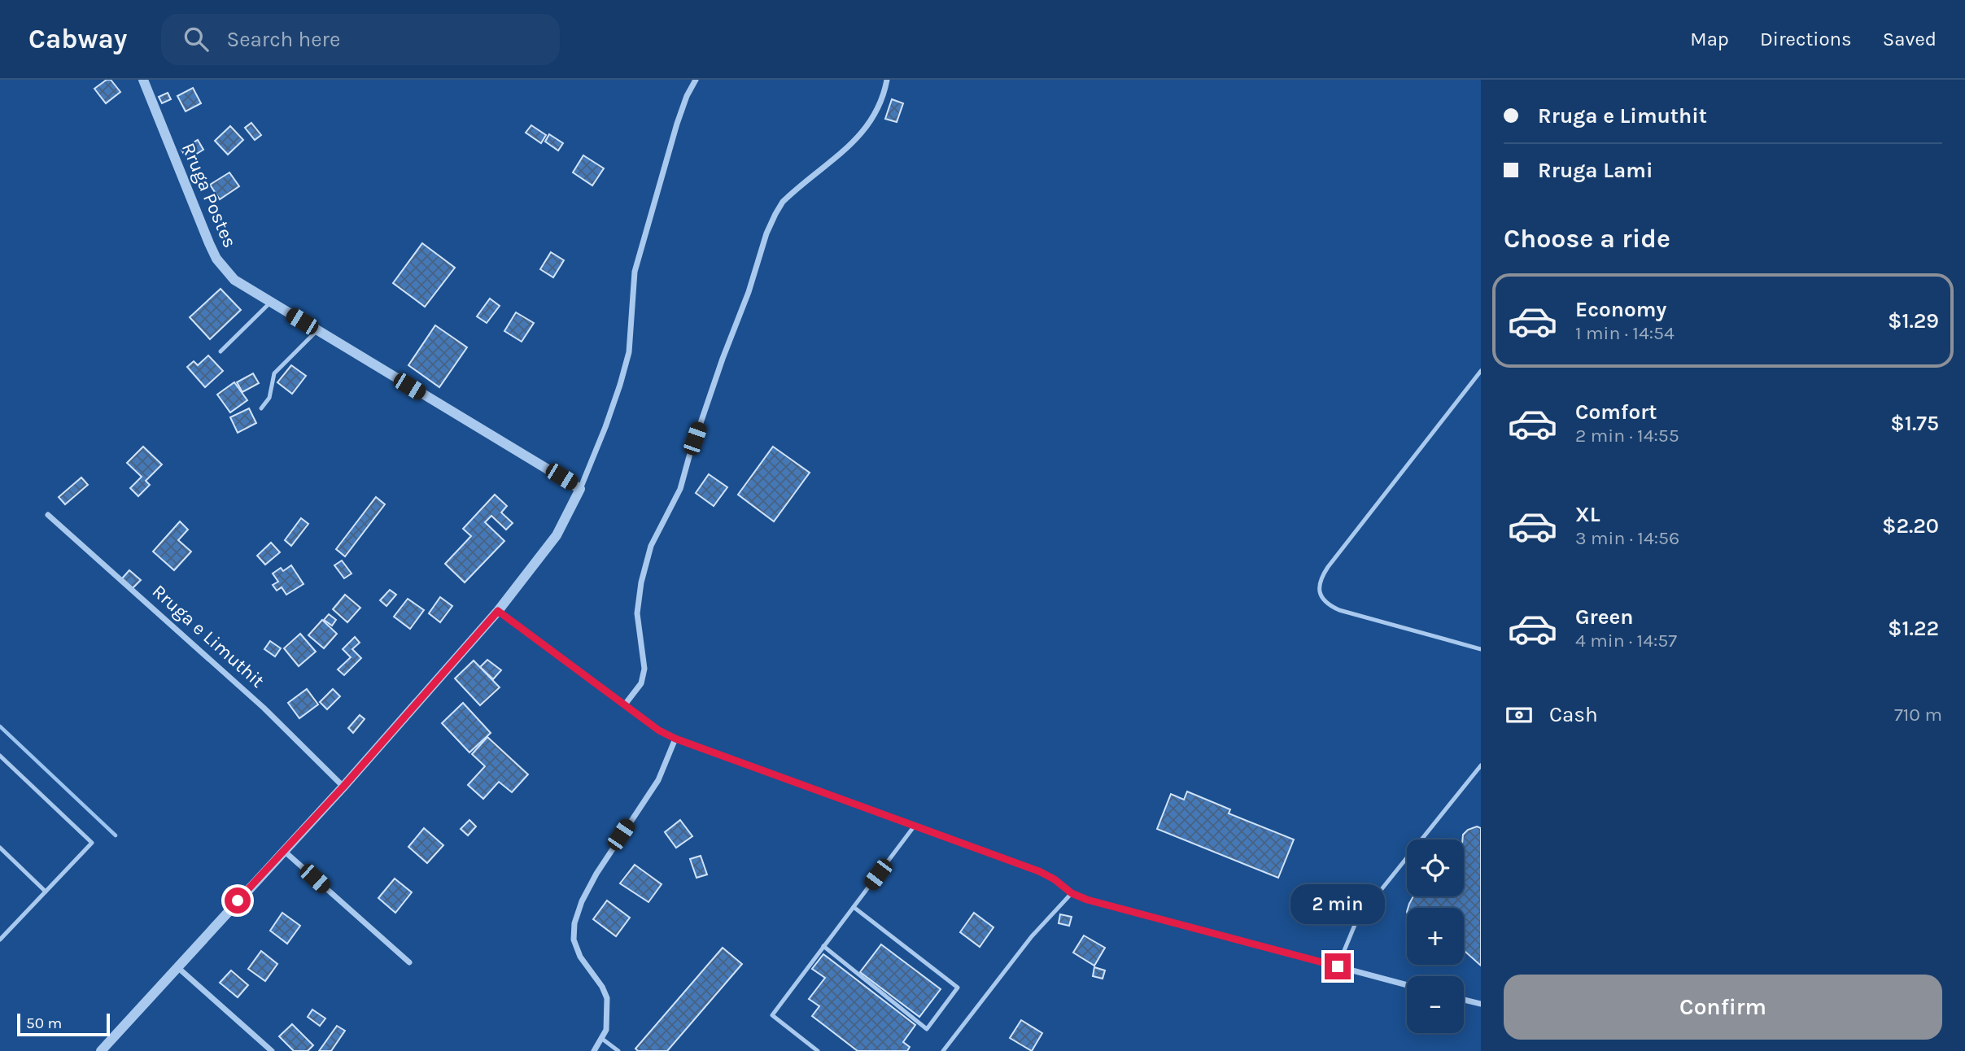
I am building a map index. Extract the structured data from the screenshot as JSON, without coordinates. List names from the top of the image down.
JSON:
{
  "streets": {
    "street": ["Rruga Postes", "Rruga e Limuthit"]
  },
  "scale_bar": "50 m",
  "page": {
    "header": "Cabway",
    "search": "Search here",
    "nav": ["Map", "Directions", "Saved"],
    "banner": ["Rruga e Limuthit", "Rruga Lami"],
    "heading": "Choose a ride",
    "list": [
      {
        "name": "Economy",
        "note": "1 min · 14:54",
        "value": "$1.29"
      },
      {
        "name": "Comfort",
        "note": "2 min · 14:55",
        "value": "$1.75"
      },
      {
        "name": "XL",
        "note": "3 min · 14:56",
        "value": "$2.20"
      },
      {
        "name": "Green",
        "note": "4 min · 14:57",
        "value": "$1.22"
      }
    ],
    "pay": ["Cash", "710 m"],
    "map_buttons": ["+", "−"],
    "bubble": "2 min",
    "buttons": "Confirm",
    "scale": "50 m"
  }
}
